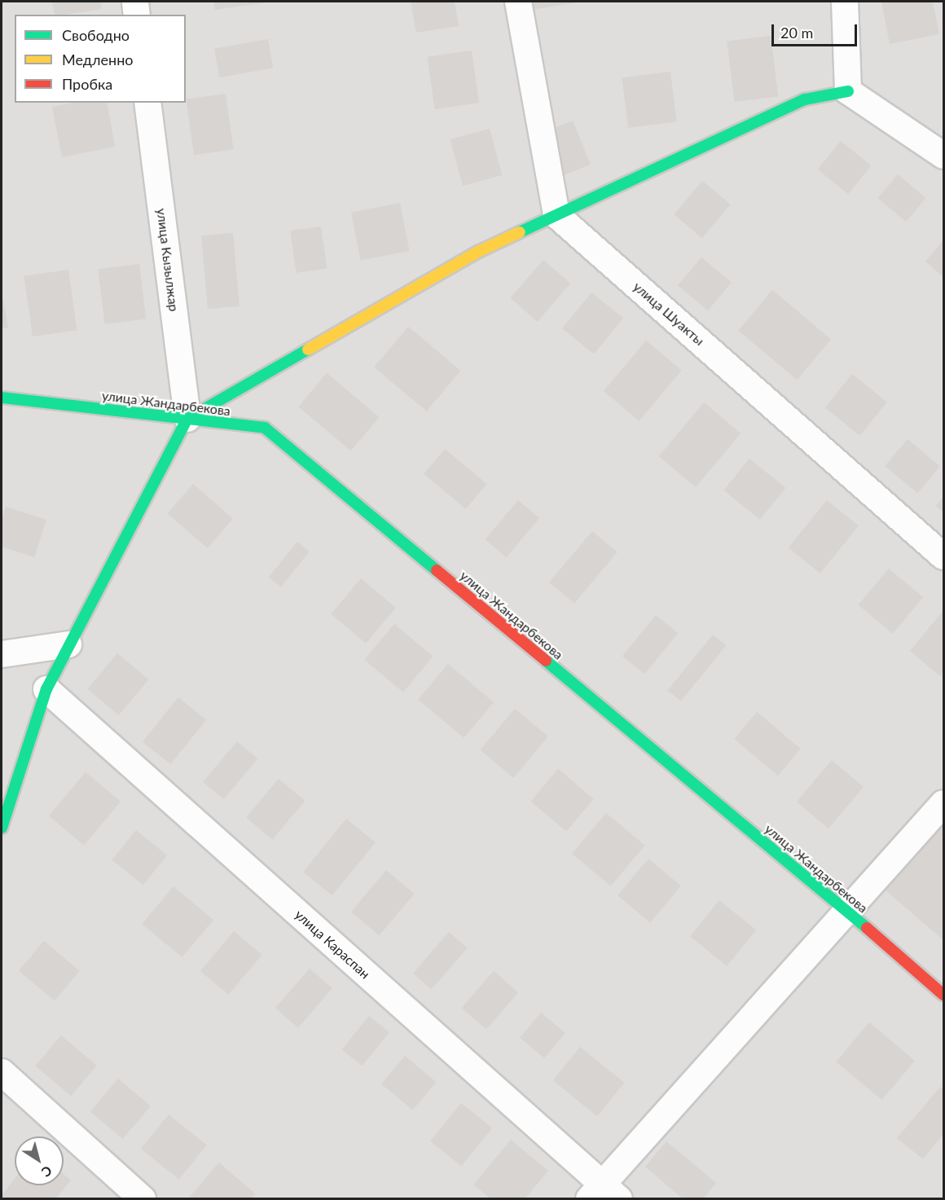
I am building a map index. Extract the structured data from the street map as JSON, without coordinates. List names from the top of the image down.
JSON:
{
  "streets": {
    "street": [
      "улица Кызылжар",
      "улица Шуакты",
      "улица Жандарбекова",
      "улица Караспан"
    ]
  },
  "crossings": [
    ["улица Кызылжар", "улица Жандарбекова"]
  ],
  "legend": ["Свободно", "Медленно", "Пробка"],
  "scale_bar": "20 m",
  "north": "bottom right"
}
